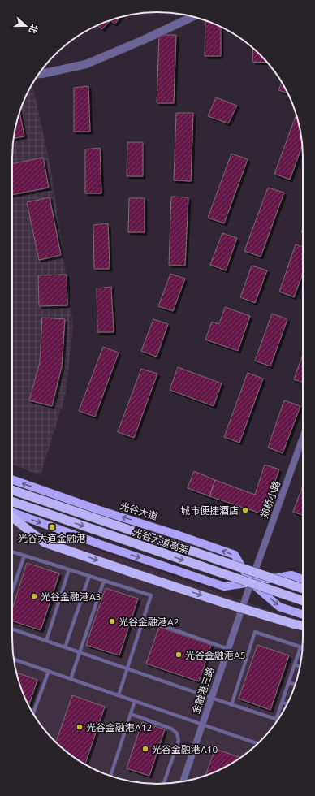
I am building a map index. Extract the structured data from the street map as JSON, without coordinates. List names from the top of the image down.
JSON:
{
  "streets": {
    "highway": ["光谷大道高架"],
    "main road": ["光谷大道"],
    "street": ["郑桥小路", "金融港三路"]
  },
  "crossings": [
    ["郑桥小路", "光谷大道"],
    ["郑桥小路", "金融港三路"],
    ["光谷大道", "金融港三路"]
  ],
  "places": {
    "other": [
      "城市便捷酒店",
      "光谷金融港A3",
      "光谷金融港A2",
      "光谷金融港A5",
      "光谷金融港A12",
      "光谷金融港A10"
    ],
    "transit": ["光谷大道金融港"]
  },
  "north": "right"
}
